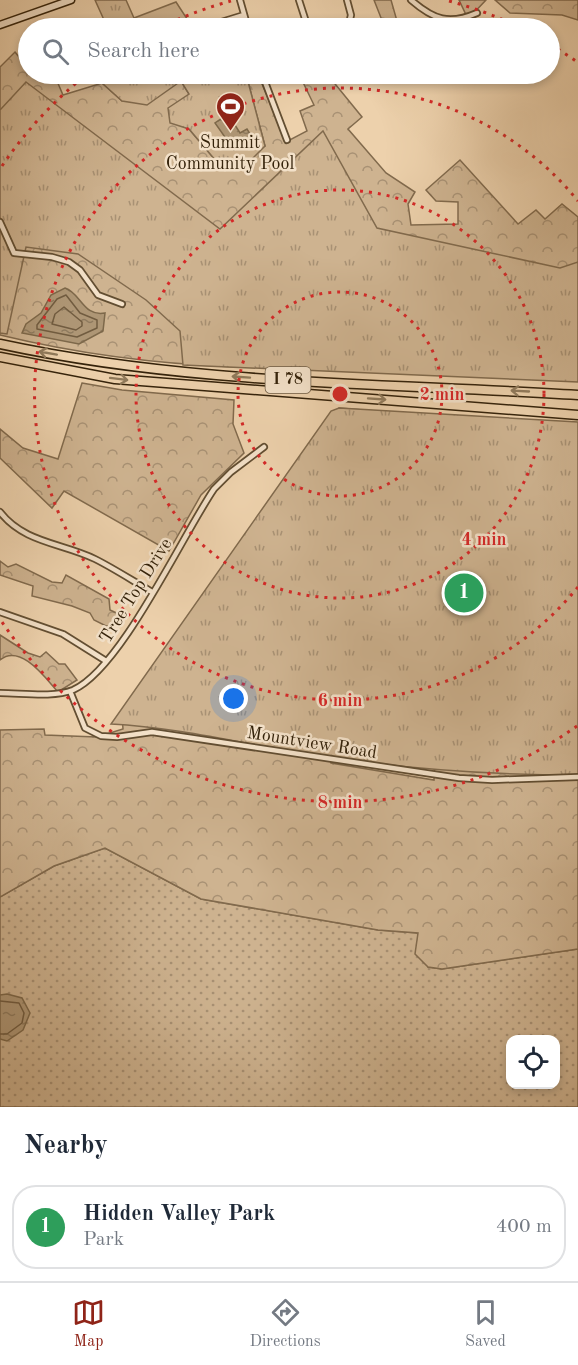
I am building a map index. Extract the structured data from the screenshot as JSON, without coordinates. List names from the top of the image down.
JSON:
{
  "streets": {
    "highway": ["I 78"],
    "street": ["Tree Top Drive", "Mountview Road"]
  },
  "crossings": [
    ["Tree Top Drive", "Mountview Road"]
  ],
  "places": {
    "sports": ["Summit Community Pool"]
  },
  "page": {
    "search": "Search here",
    "pins": "1",
    "heading": "Nearby",
    "list": [
      {
        "mark": "1",
        "name": "Hidden Valley Park",
        "note": "Park",
        "value": "400 m"
      }
    ],
    "nav": ["Map", "Directions", "Saved"]
  },
  "rings": [
    "2 min",
    "4 min",
    "6 min",
    "8 min"
  ]
}
